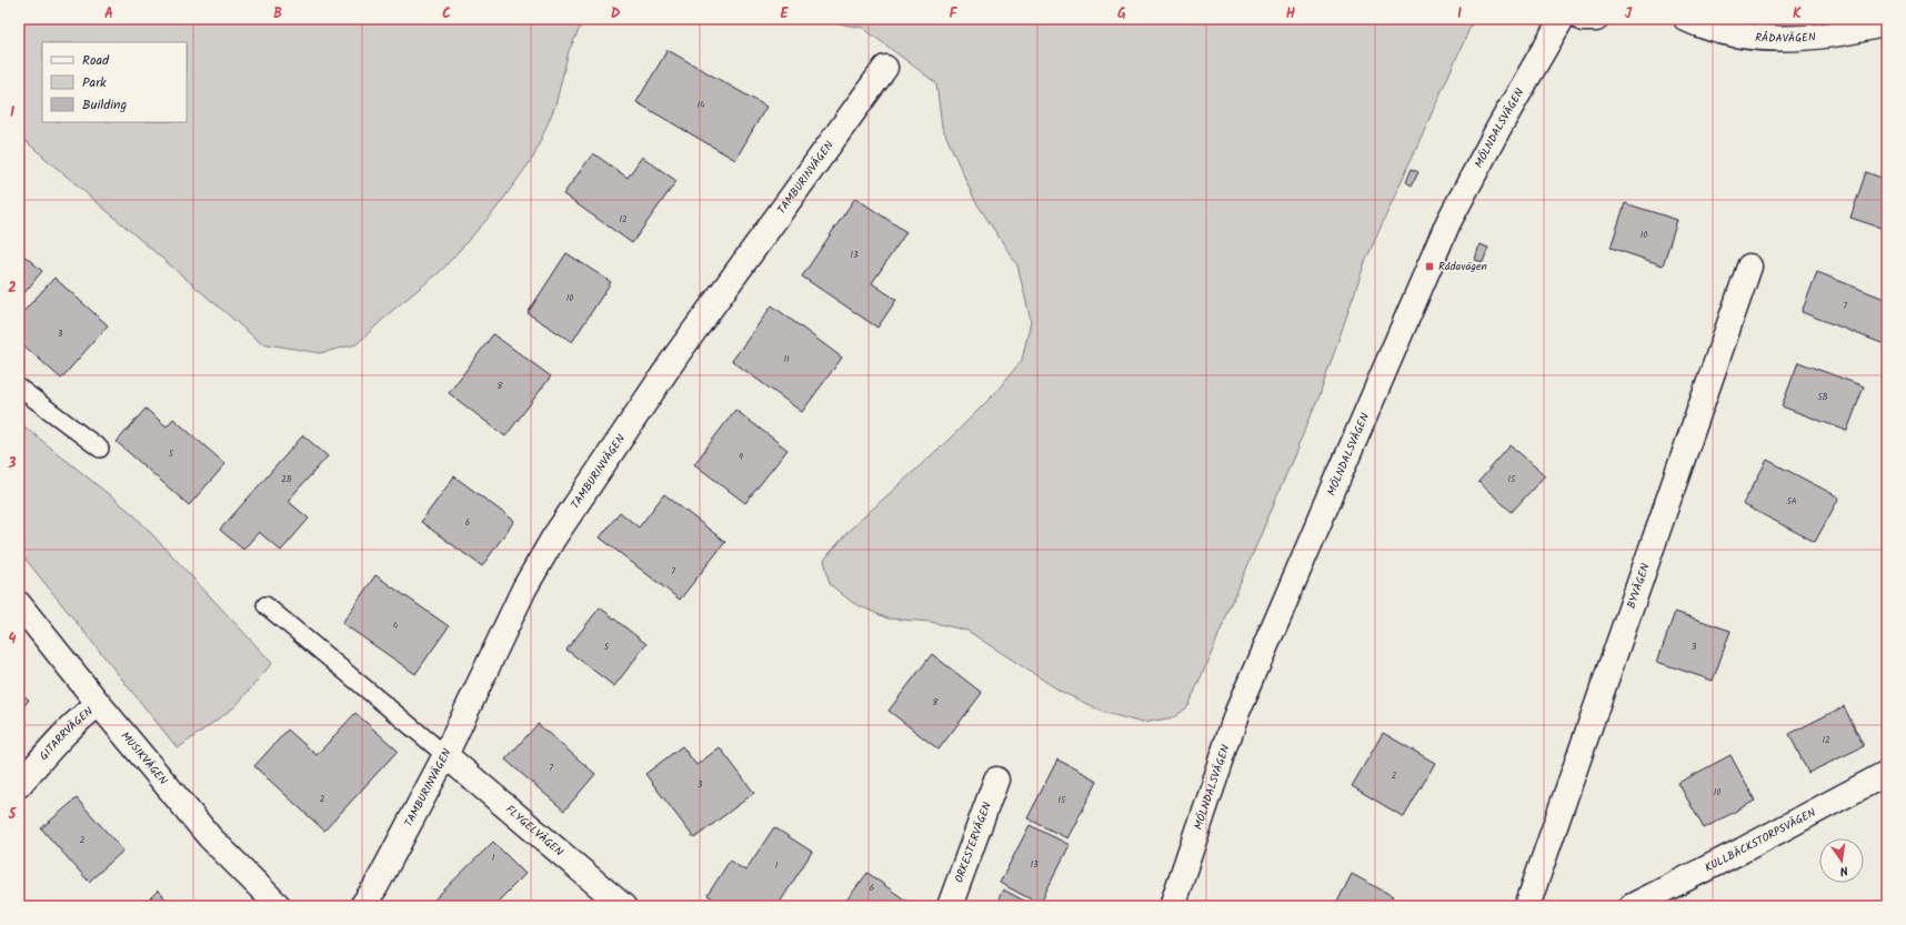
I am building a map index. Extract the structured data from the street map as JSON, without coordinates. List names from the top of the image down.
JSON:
{
  "streets": {
    "street": [
      "RÅDAVÄGEN",
      "MÖLNDALSVÄGEN",
      "TAMBURINVÄGEN",
      "BYVÄGEN",
      "GITARRVÄGEN",
      "MUSIKVÄGEN",
      "FLYGELVÄGEN",
      "KULLBÄCKSTORPSVÄGEN",
      "ORKESTERVÄGEN"
    ]
  },
  "crossings": [
    ["TAMBURINVÄGEN", "FLYGELVÄGEN"],
    ["GITARRVÄGEN", "MUSIKVÄGEN"]
  ],
  "places": {
    "transit": ["Rådavägen"]
  },
  "house_numbers": [
    "14",
    "12",
    "10",
    "13",
    "10",
    "7",
    "3",
    "11",
    "8",
    "5B",
    "5",
    "9",
    "2B",
    "15",
    "5A",
    "6",
    "7",
    "4",
    "5",
    "3",
    "8",
    "12",
    "7",
    "2",
    "3",
    "10",
    "2",
    "15",
    "2",
    "1",
    "13",
    "1",
    "6"
  ],
  "legend": ["Road", "Park", "Building"],
  "north": "bottom",
  "grid": {
    "columns": [
      "A",
      "B",
      "C",
      "D",
      "E",
      "F",
      "G",
      "H",
      "I",
      "J",
      "K"
    ],
    "rows": [
      "1",
      "2",
      "3",
      "4",
      "5"
    ]
  }
}
